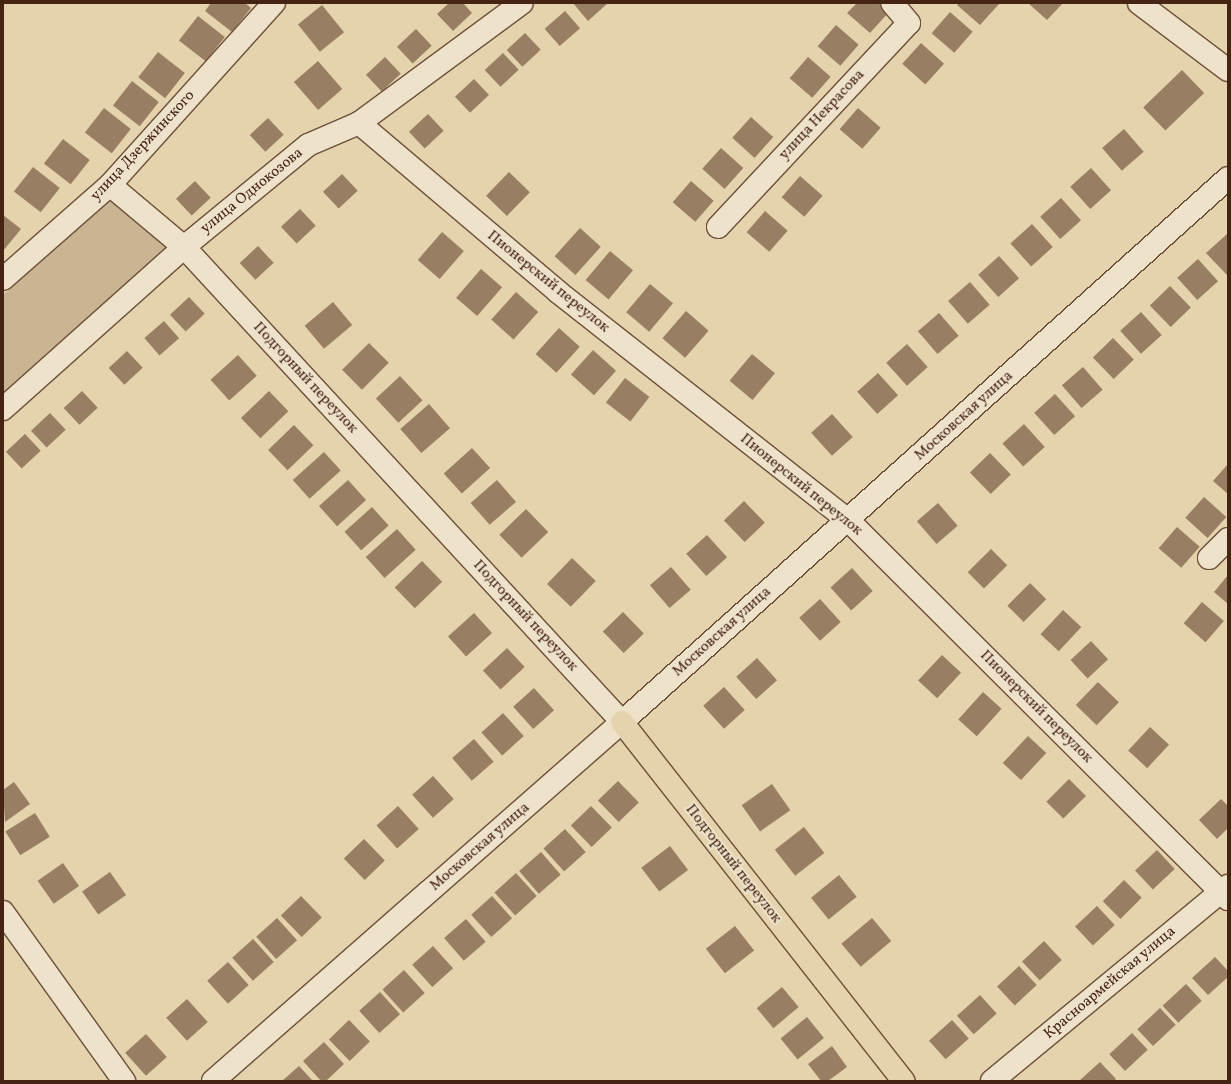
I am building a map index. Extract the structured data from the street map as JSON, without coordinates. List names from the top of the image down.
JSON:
{
  "streets": {
    "main road": ["Подгорный переулок"],
    "street": [
      "улица Некрасова",
      "улица Дзержинского",
      "улица Однокозова",
      "Пионерский переулок",
      "Московская улица",
      "Красноармейская улица"
    ]
  },
  "crossings": [
    ["улица Дзержинского", "Подгорный переулок"],
    ["улица Однокозова", "Пионерский переулок"],
    ["улица Однокозова", "Подгорный переулок"],
    ["Пионерский переулок", "Московская улица"],
    ["Пионерский переулок", "Красноармейская улица"],
    ["Подгорный переулок", "Московская улица"]
  ]
}
